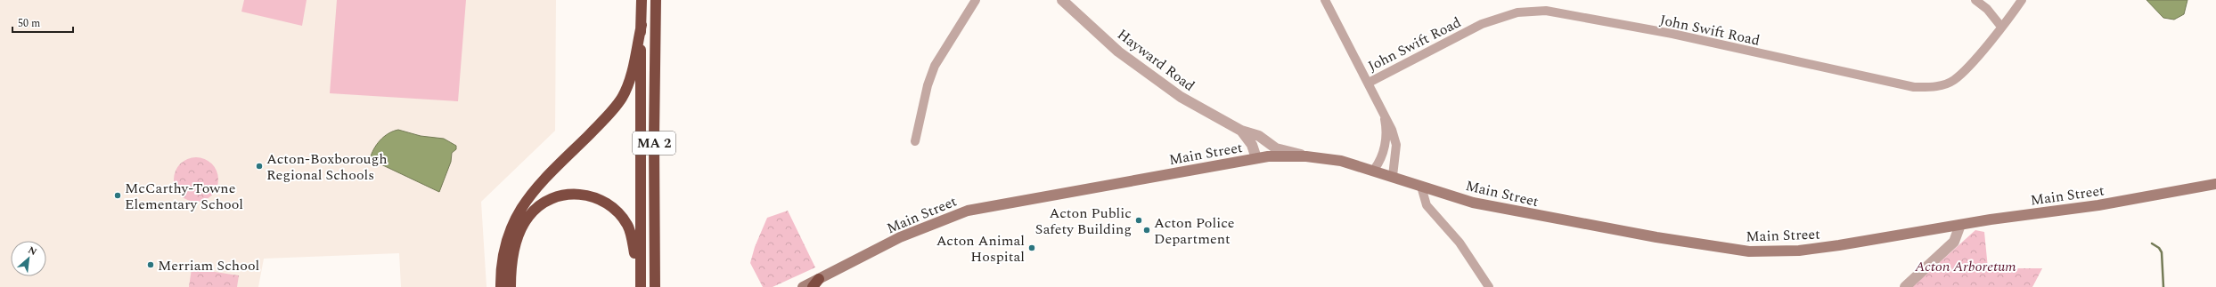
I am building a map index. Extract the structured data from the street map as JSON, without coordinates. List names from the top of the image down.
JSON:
{
  "streets": {
    "highway": ["MA 2"],
    "main road": ["Main Street"],
    "street": ["John Swift Road", "Hayward Road"]
  },
  "crossings": [
    ["Hayward Road", "Main Street"]
  ],
  "parks": ["Acton Arboretum"],
  "places": [
    "Acton-Boxborough Regional Schools",
    "McCarthy-Towne Elementary School",
    "Acton Public Safety Building",
    "Acton Police Department",
    "Acton Animal Hospital",
    "Merriam School"
  ],
  "scale_bar": "50 m",
  "north": "top right"
}
